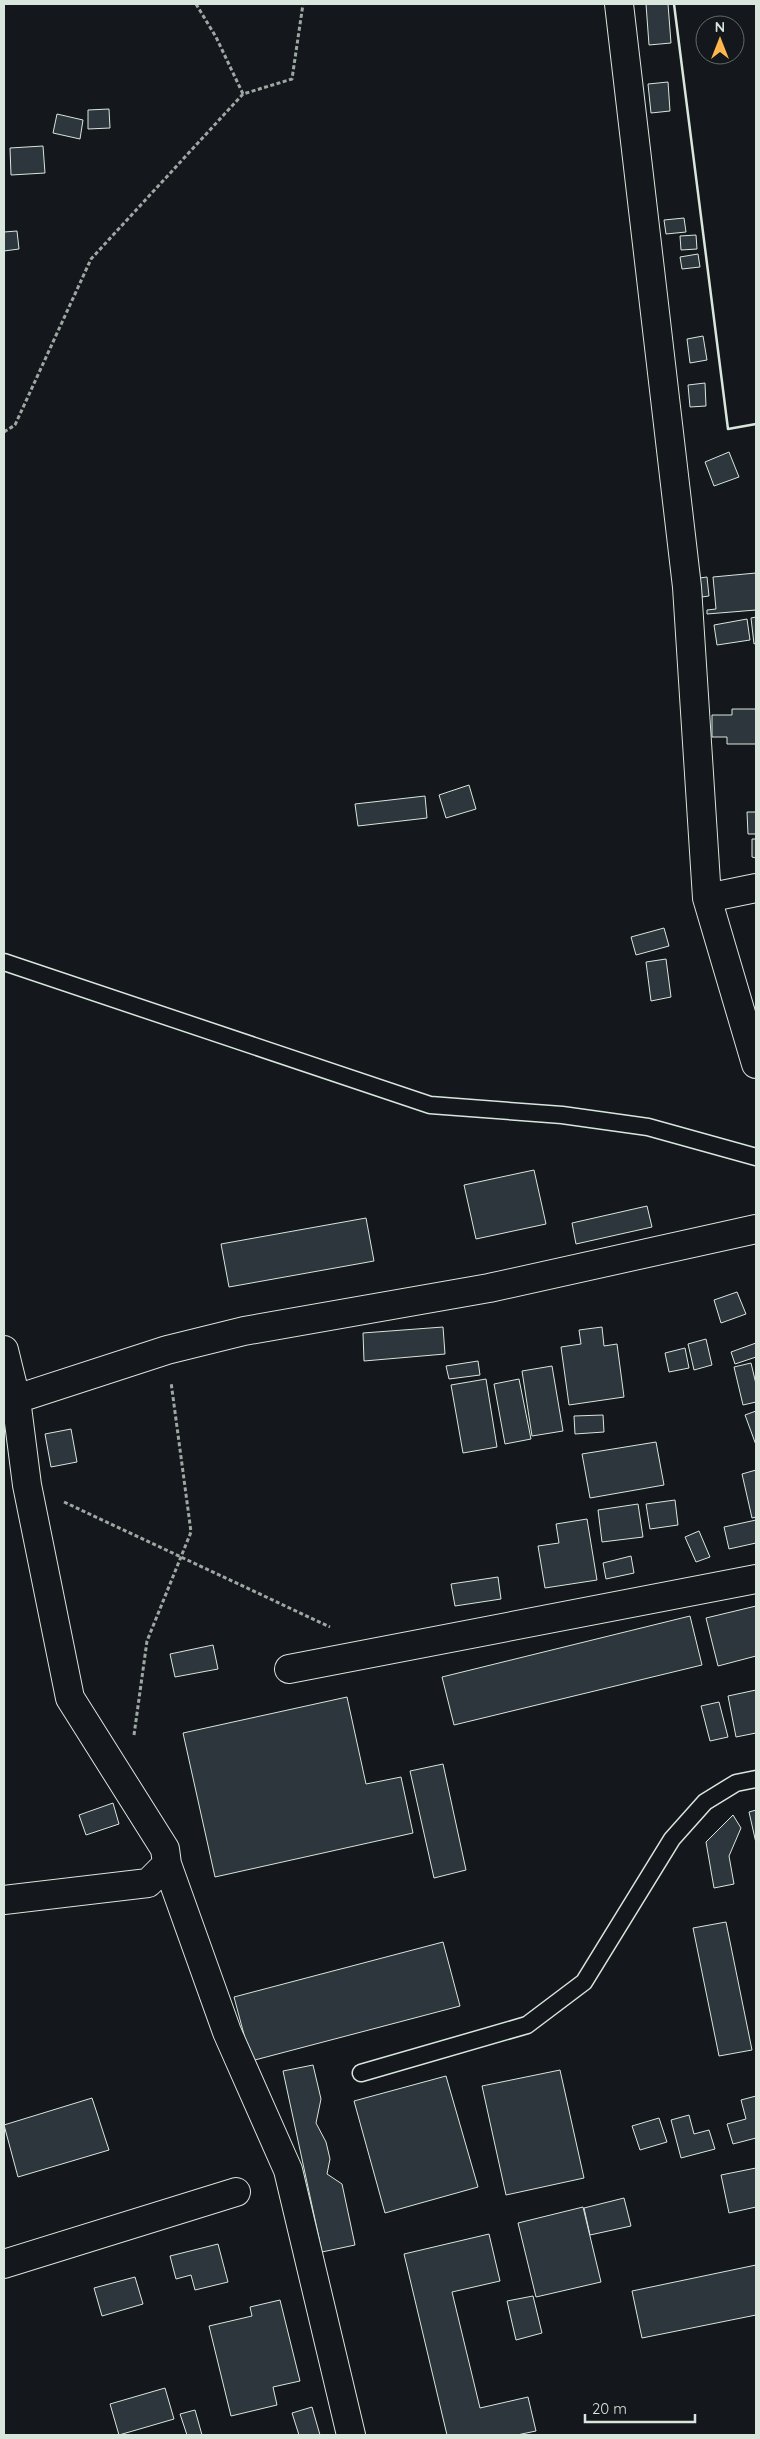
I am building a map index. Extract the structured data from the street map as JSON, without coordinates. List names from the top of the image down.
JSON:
{
  "scale_bar": "20 m",
  "north": "top"
}
